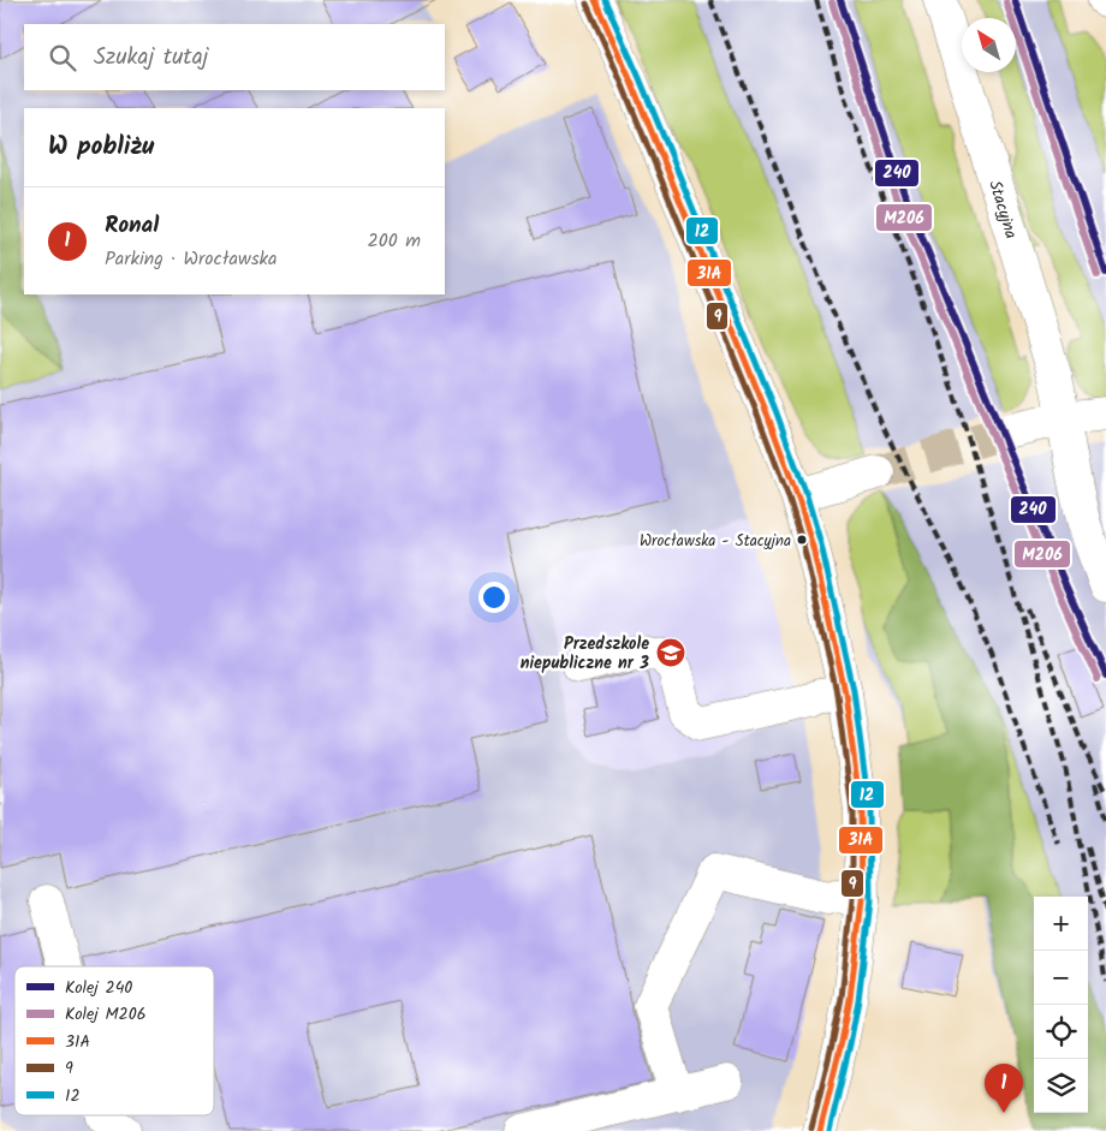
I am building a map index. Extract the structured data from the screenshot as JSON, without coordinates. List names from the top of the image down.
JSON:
{
  "streets": {
    "main road": ["Stacyjna"]
  },
  "places": {
    "other": ["Wrocławska - Stacyjna"],
    "school or university": ["Przedszkole niepubliczne nr 3"]
  },
  "lines": [
    "rail line 240",
    "transit line 31A",
    "transit line 12",
    "rail line M206",
    "transit line 9"
  ],
  "legend": [
    "Kolej 240",
    "Kolej M206",
    "31A",
    "9",
    "12"
  ],
  "north": "top left",
  "page": {
    "search": "Szukaj tutaj",
    "heading": "W pobliżu",
    "list": [
      {
        "mark": "1",
        "name": "Ronal",
        "note": "Parking · Wrocławska",
        "value": "200 m"
      }
    ],
    "map_buttons": ["+", "−"],
    "pins": "1"
  }
}
